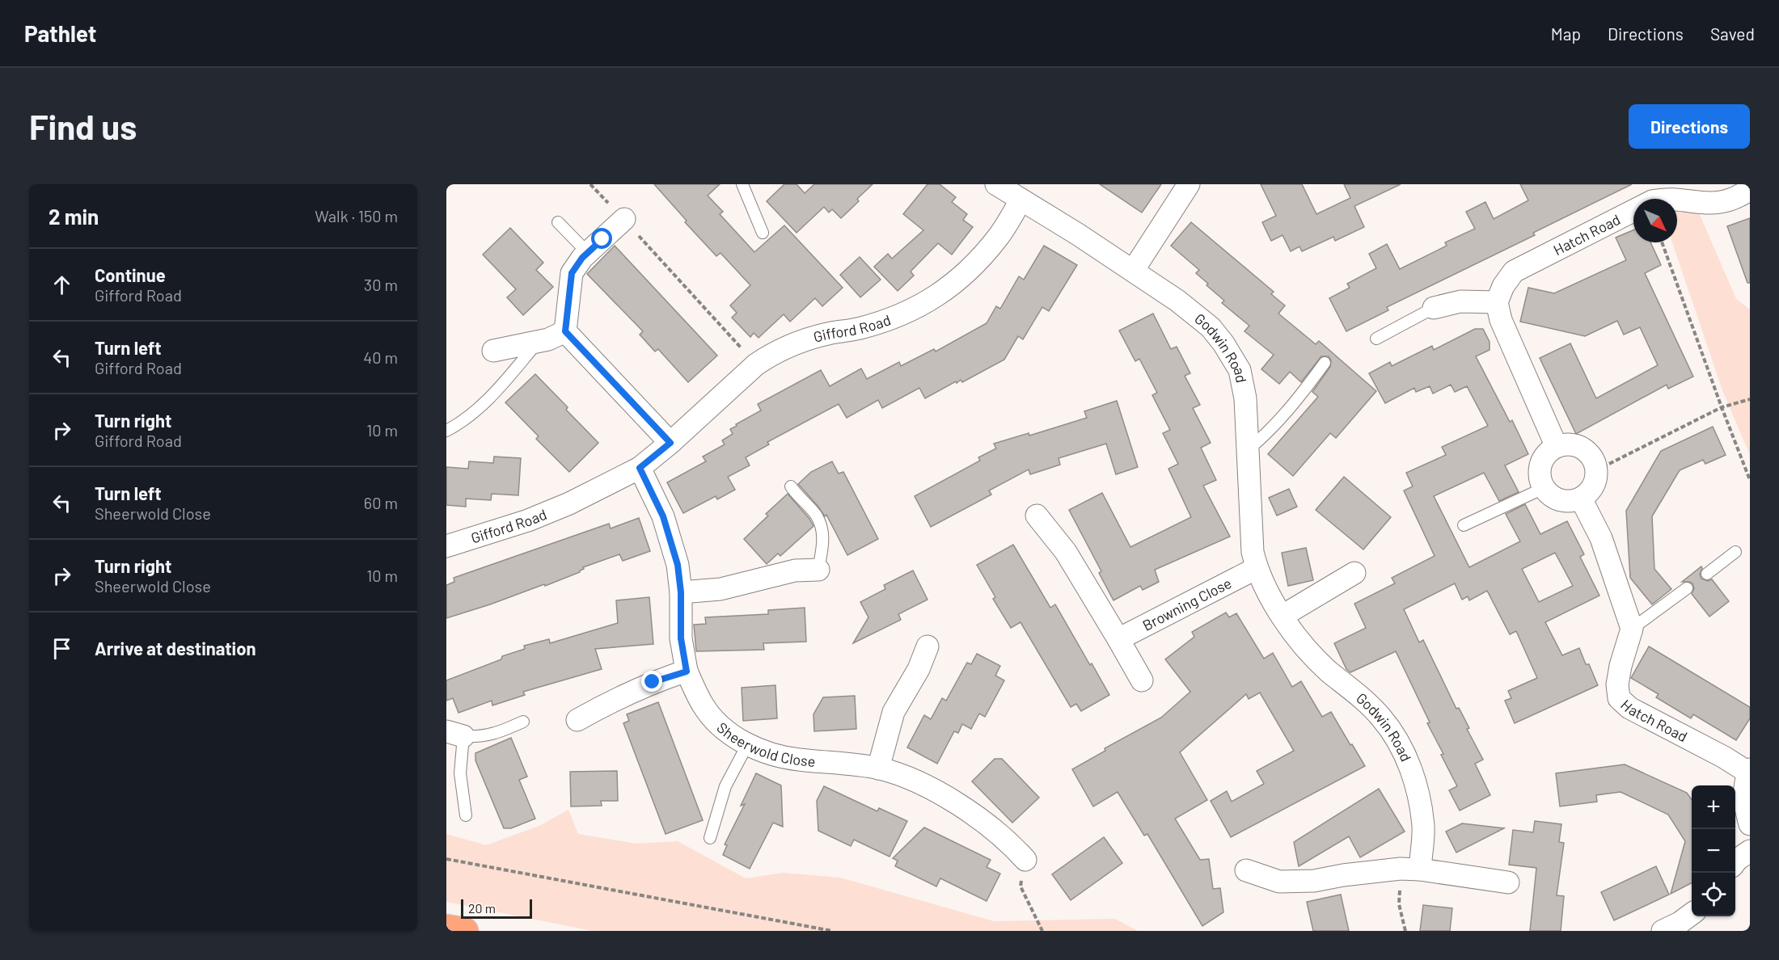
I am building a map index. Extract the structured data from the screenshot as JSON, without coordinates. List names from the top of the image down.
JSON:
{
  "streets": {
    "street": [
      "Hatch Road",
      "Gifford Road",
      "Godwin Road",
      "Browning Close",
      "Sheerwold Close"
    ]
  },
  "crossings": [
    ["Gifford Road", "Godwin Road"],
    ["Gifford Road", "Sheerwold Close"],
    ["Godwin Road", "Browning Close"]
  ],
  "scale_bar": "20 m",
  "north": "bottom right",
  "page": {
    "header": "Pathlet",
    "nav": ["Map", "Directions", "Saved"],
    "buttons": "Directions",
    "title": "Find us",
    "heading": ["2 min", "Walk · 150 m"],
    "list": [
      ["Continue", "Gifford Road", "30 m"],
      ["Turn left", "Gifford Road", "40 m"],
      ["Turn right", "Gifford Road", "10 m"],
      ["Turn left", "Sheerwold Close", "60 m"],
      ["Turn right", "Sheerwold Close", "10 m"],
      "Arrive at destination"
    ],
    "map_buttons": ["+", "−"],
    "scale": "20 m"
  }
}
